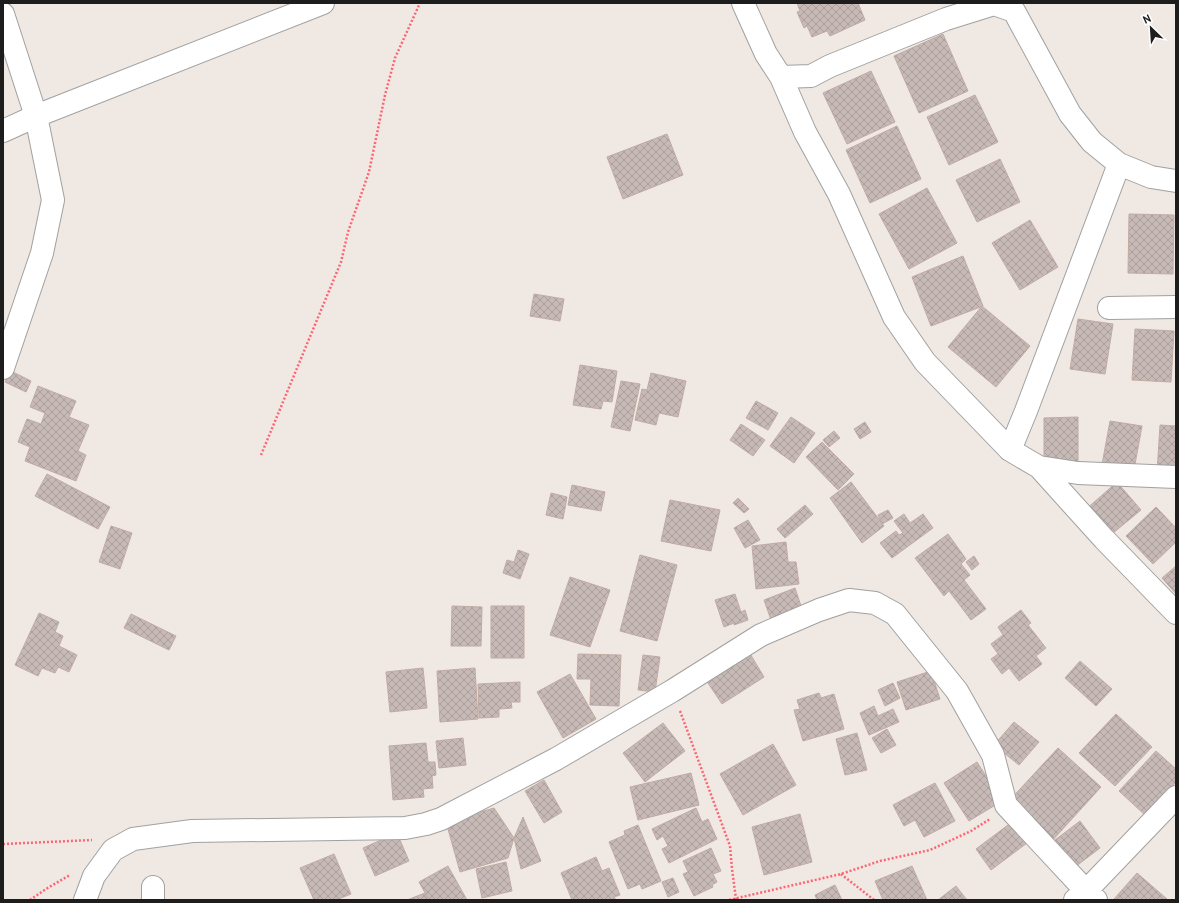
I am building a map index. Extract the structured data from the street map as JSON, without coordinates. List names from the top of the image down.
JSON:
{
  "north": "top left"
}
